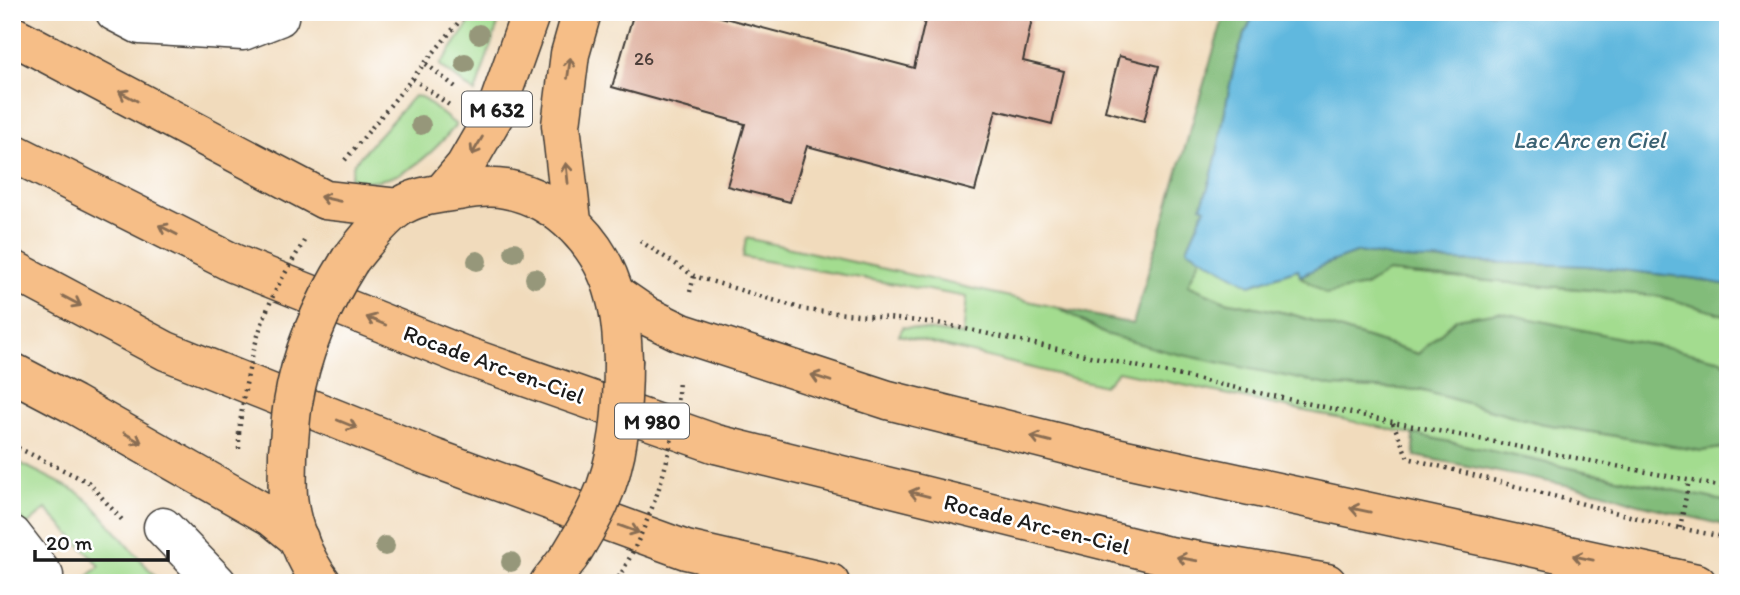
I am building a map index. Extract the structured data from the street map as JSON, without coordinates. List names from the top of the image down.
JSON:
{
  "streets": {
    "main road": ["M 632", "Rocade Arc-en-Ciel", "M 980"]
  },
  "water": ["Lac Arc en Ciel"],
  "house_numbers": ["26"],
  "scale_bar": "20 m"
}
